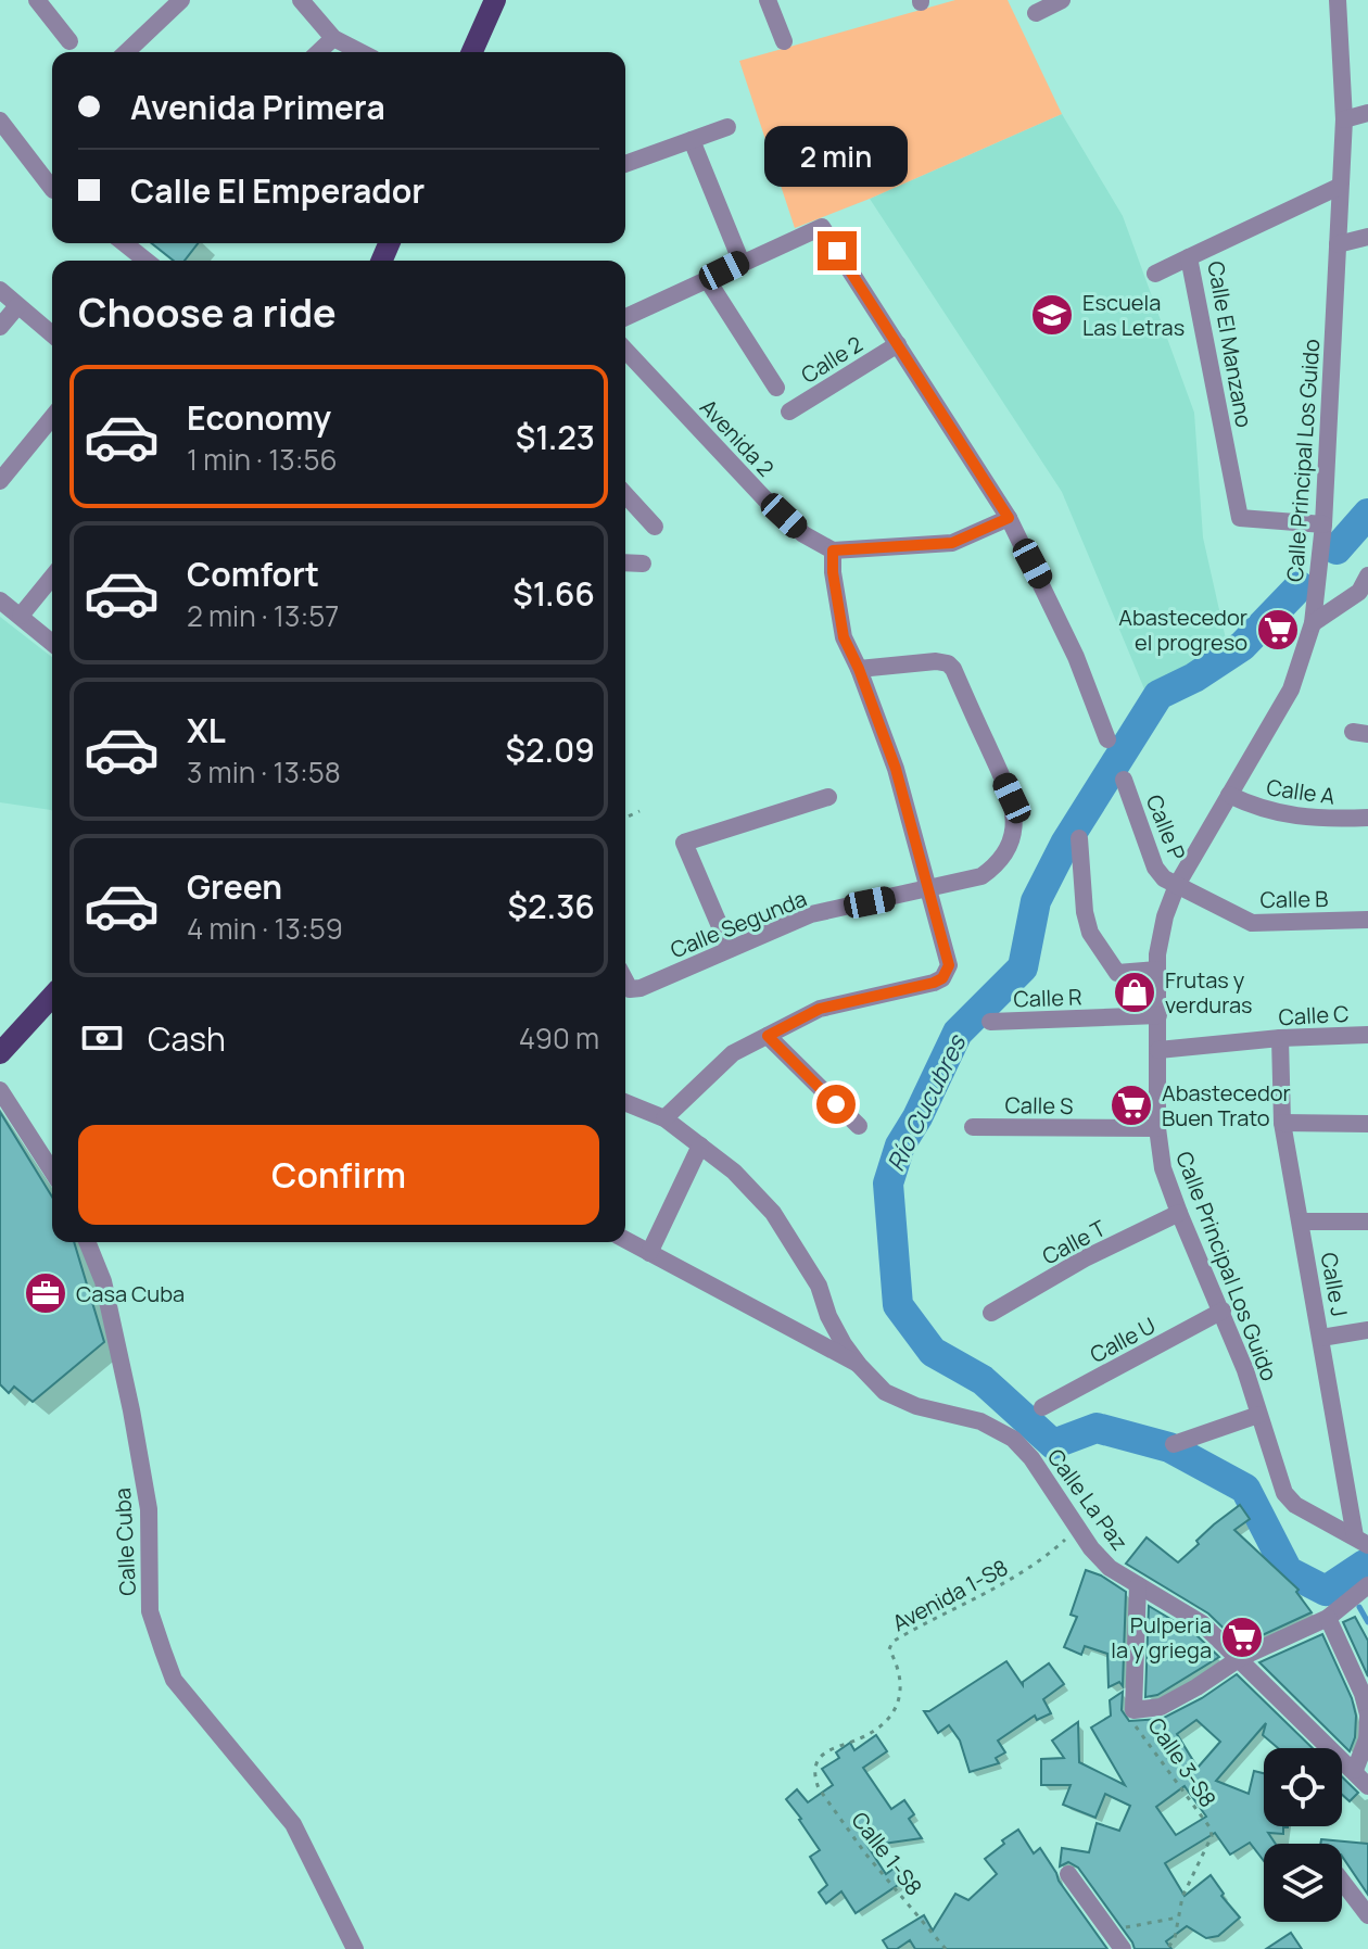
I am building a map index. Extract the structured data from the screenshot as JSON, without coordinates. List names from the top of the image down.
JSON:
{
  "streets": {
    "street": [
      "Calle El Manzano",
      "Calle 2",
      "Avenida 2",
      "Calle Principal Los Guido",
      "Calle A",
      "Calle P",
      "Calle B",
      "Calle Segunda",
      "Calle R",
      "Calle C",
      "Calle S",
      "Calle T",
      "Calle J",
      "Calle U",
      "Calle La Paz",
      "Calle Cuba"
    ],
    "path": ["Avenida 1-S8", "Calle 3-S8", "Calle 1-S8"]
  },
  "crossings": [
    ["Calle El Manzano", "Calle Principal Los Guido"],
    ["Calle Principal Los Guido", "Calle A"],
    ["Calle Principal Los Guido", "Calle P"],
    ["Calle Principal Los Guido", "Calle B"],
    ["Calle Principal Los Guido", "Calle R"],
    ["Calle Principal Los Guido", "Calle C"],
    ["Calle Principal Los Guido", "Calle S"],
    ["Calle Principal Los Guido", "Calle T"],
    ["Calle Principal Los Guido", "Calle J"],
    ["Calle Principal Los Guido", "Calle U"],
    ["Calle P", "Calle B"],
    ["Calle C", "Calle J"],
    ["Calle La Paz", "Avenida 1-S8"],
    ["Avenida 1-S8", "Calle 1-S8"]
  ],
  "water": ["Río Cucubres"],
  "places": {
    "school or university": ["Escuela Las Letras"],
    "supermarket": ["Abastecedor el progreso", "Abastecedor Buen Trato", "Pulperia la y griega"],
    "shop": ["Frutas y verduras"],
    "office": ["Casa Cuba"]
  },
  "page": {
    "banner": ["Avenida Primera", "Calle El Emperador"],
    "bubble": "2 min",
    "heading": "Choose a ride",
    "list": [
      {
        "name": "Economy",
        "note": "1 min · 13:56",
        "value": "$1.23"
      },
      {
        "name": "Comfort",
        "note": "2 min · 13:57",
        "value": "$1.66"
      },
      {
        "name": "XL",
        "note": "3 min · 13:58",
        "value": "$2.09"
      },
      {
        "name": "Green",
        "note": "4 min · 13:59",
        "value": "$2.36"
      }
    ],
    "pay": ["Cash", "490 m"],
    "buttons": "Confirm"
  }
}
